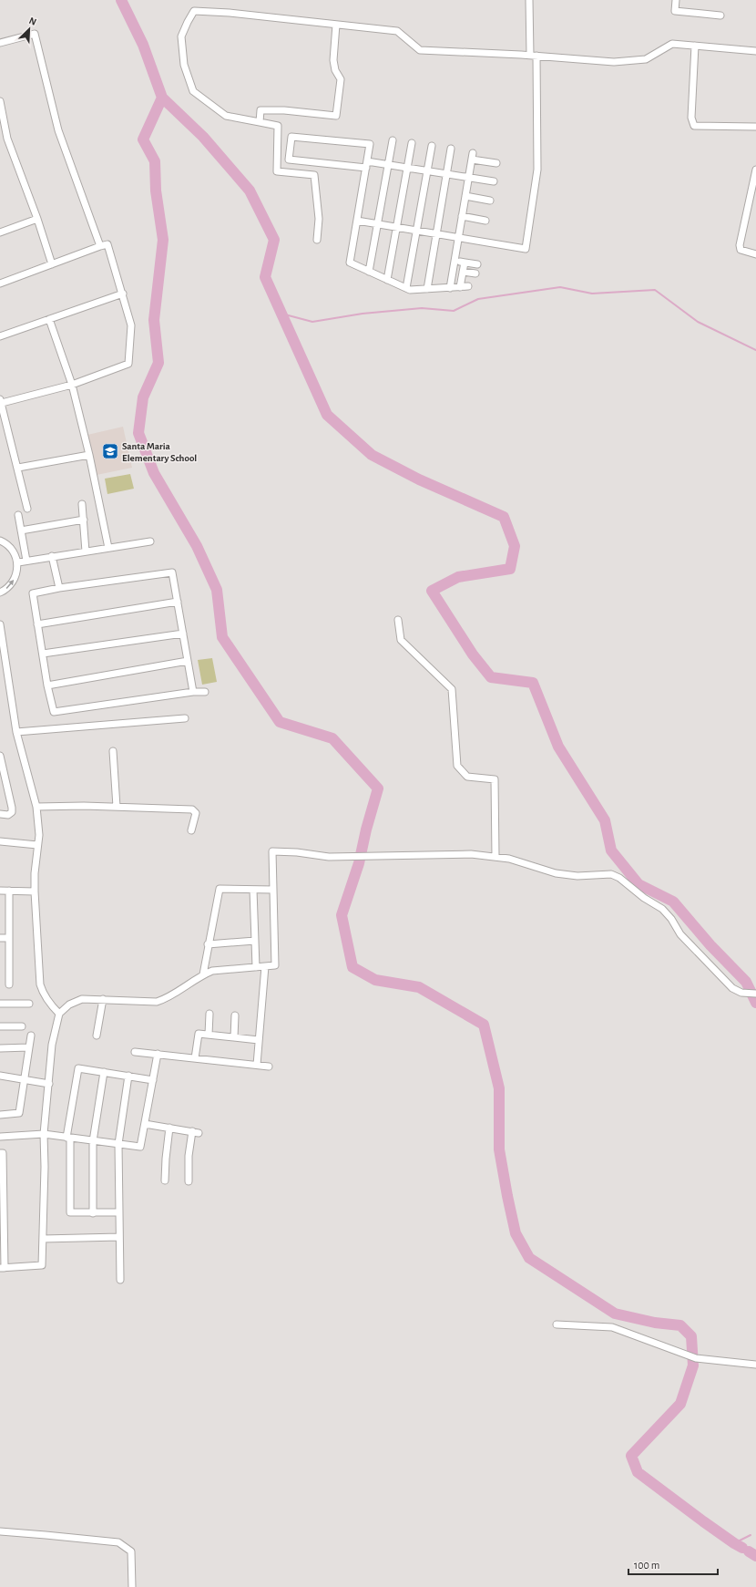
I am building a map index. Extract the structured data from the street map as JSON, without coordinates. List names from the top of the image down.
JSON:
{
  "places": {
    "school or university": ["Santa Maria Elementary School"]
  },
  "scale_bar": "100 m",
  "north": "top right"
}
